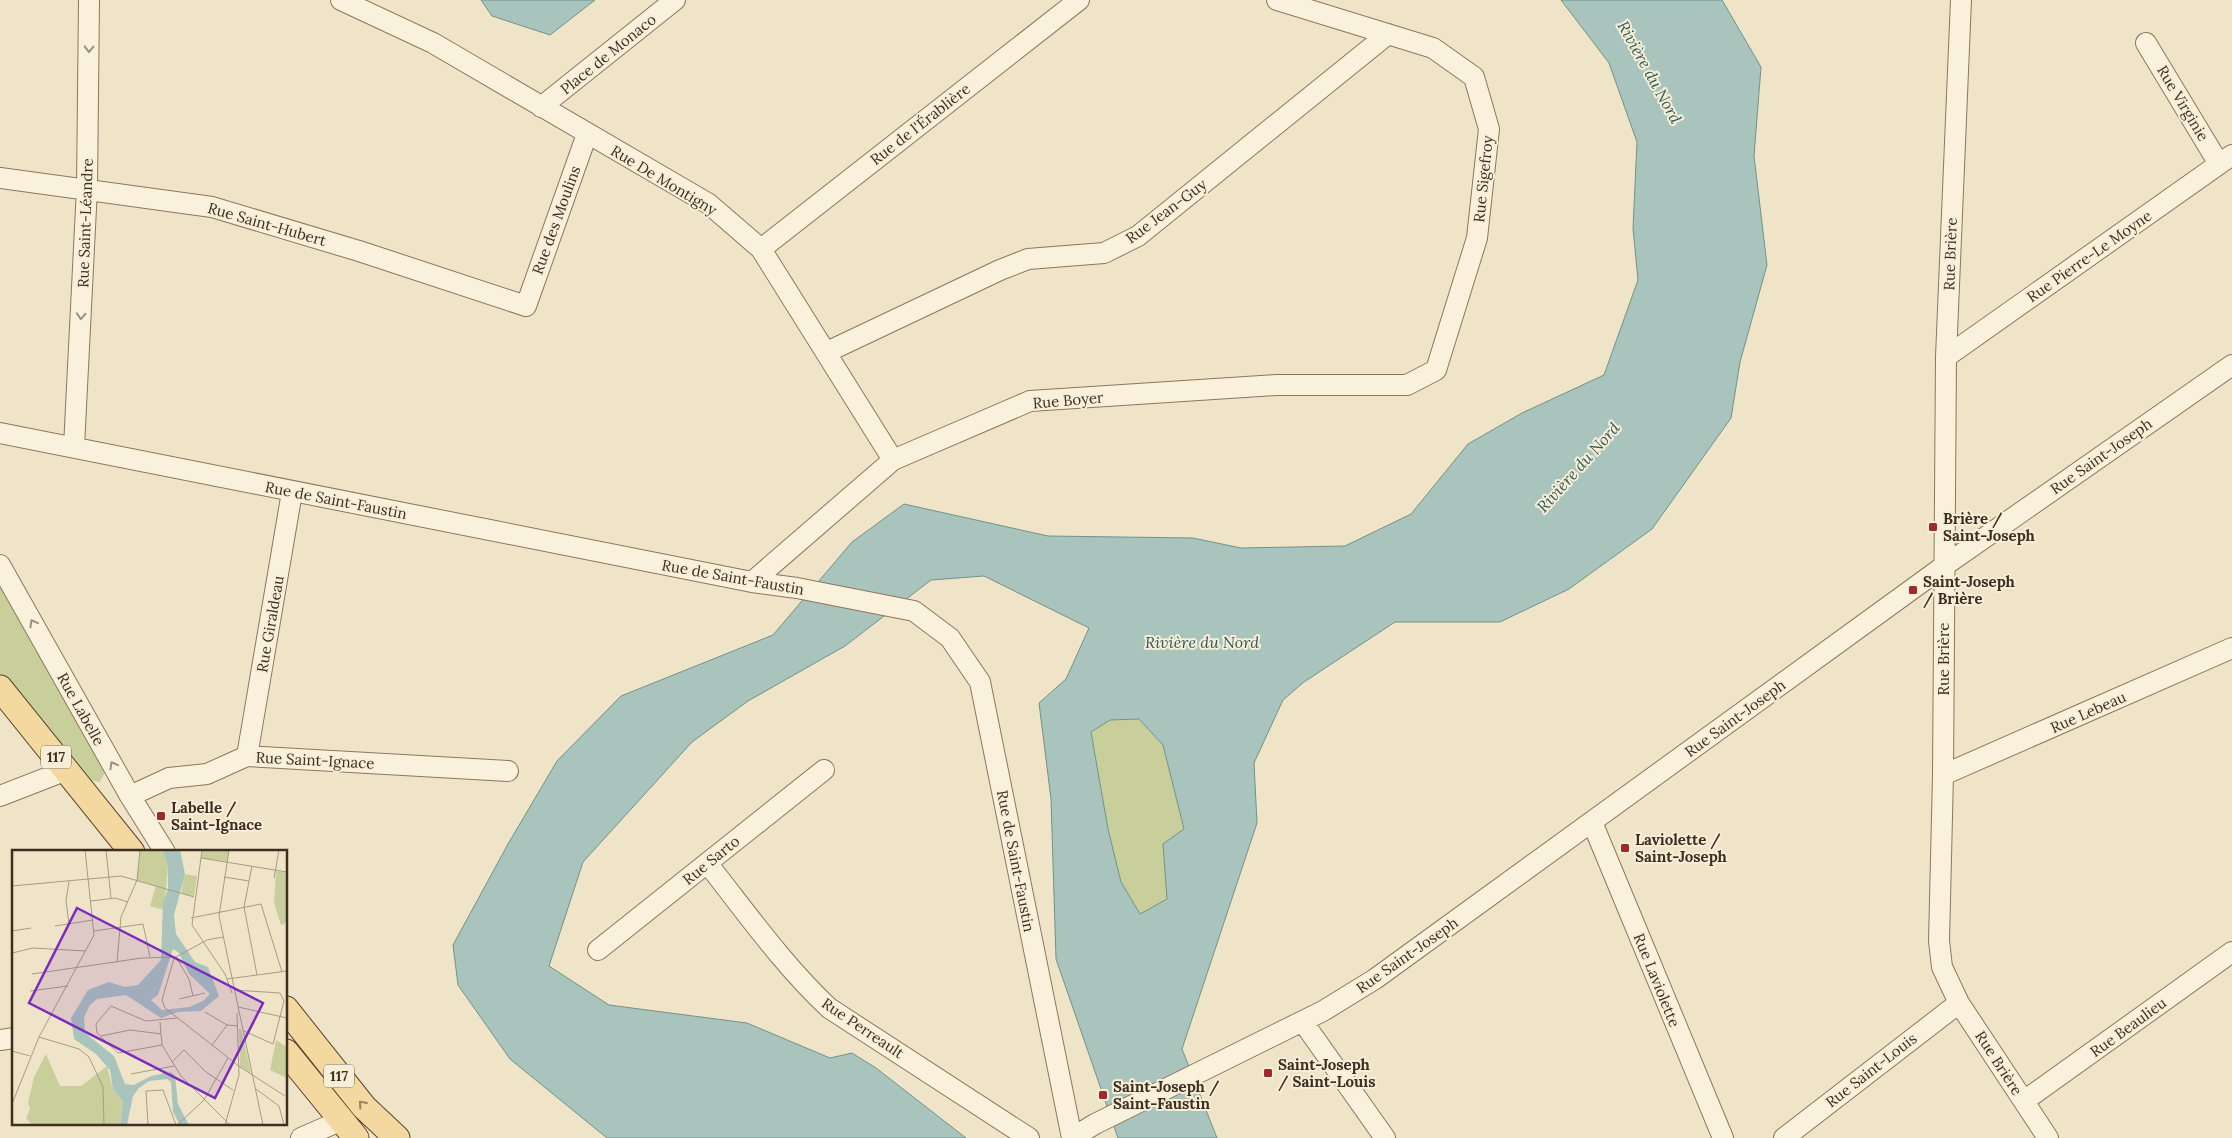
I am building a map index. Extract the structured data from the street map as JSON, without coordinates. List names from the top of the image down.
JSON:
{
  "streets": {
    "main road": ["117"],
    "street": [
      "Place de Monaco",
      "Rue Virginie",
      "Rue de l'Érablière",
      "Rue Sigefroy",
      "Rue De Montigny",
      "Rue Jean-Guy",
      "Rue des Moulins",
      "Rue Saint-Léandre",
      "Rue Saint-Hubert",
      "Rue Brière",
      "Rue Pierre-Le Moyne",
      "Rue Boyer",
      "Rue Saint-Joseph",
      "Rue de Saint-Faustin",
      "Rue Giraldeau",
      "Rue Labelle",
      "Rue Lebeau",
      "Rue Saint-Ignace",
      "Rue Sarto",
      "Rue Laviolette",
      "Rue Beaulieu",
      "Rue Perreault",
      "Rue Saint-Louis"
    ]
  },
  "crossings": [
    ["Place de Monaco", "Rue De Montigny"],
    ["Rue Virginie", "Rue Pierre-Le Moyne"],
    ["Rue de l'Érablière", "Rue De Montigny"],
    ["Rue Sigefroy", "Rue Jean-Guy"],
    ["Rue Sigefroy", "Rue Boyer"],
    ["Rue De Montigny", "Rue Jean-Guy"],
    ["Rue De Montigny", "Rue des Moulins"],
    ["Rue De Montigny", "Rue Boyer"],
    ["Rue des Moulins", "Rue Saint-Hubert"],
    ["Rue Saint-Léandre", "Rue Saint-Hubert"],
    ["Rue Saint-Léandre", "Rue de Saint-Faustin"],
    ["Rue Brière", "Rue Pierre-Le Moyne"],
    ["Rue Brière", "Rue Saint-Joseph"],
    ["Rue Brière", "Rue Lebeau"],
    ["Rue Brière", "Rue Beaulieu"],
    ["Rue Brière", "Rue Saint-Louis"],
    ["Rue Boyer", "Rue de Saint-Faustin"],
    ["Rue Saint-Joseph", "Rue de Saint-Faustin"],
    ["Rue Saint-Joseph", "Rue Laviolette"],
    ["Rue de Saint-Faustin", "Rue Giraldeau"],
    ["Rue Giraldeau", "Rue Saint-Ignace"],
    ["Rue Labelle", "Rue Saint-Ignace"],
    ["Rue Sarto", "Rue Perreault"]
  ],
  "one_way": ["Rue Saint-Léandre", "Rue Labelle"],
  "water": ["Rivière du Nord"],
  "places": {
    "transit": [
      "Brière / Saint-Joseph",
      "Saint-Joseph / Brière",
      "Labelle / Saint-Ignace",
      "Laviolette / Saint-Joseph",
      "Saint-Joseph / Saint-Louis",
      "Saint-Joseph / Saint-Faustin"
    ]
  }
}
